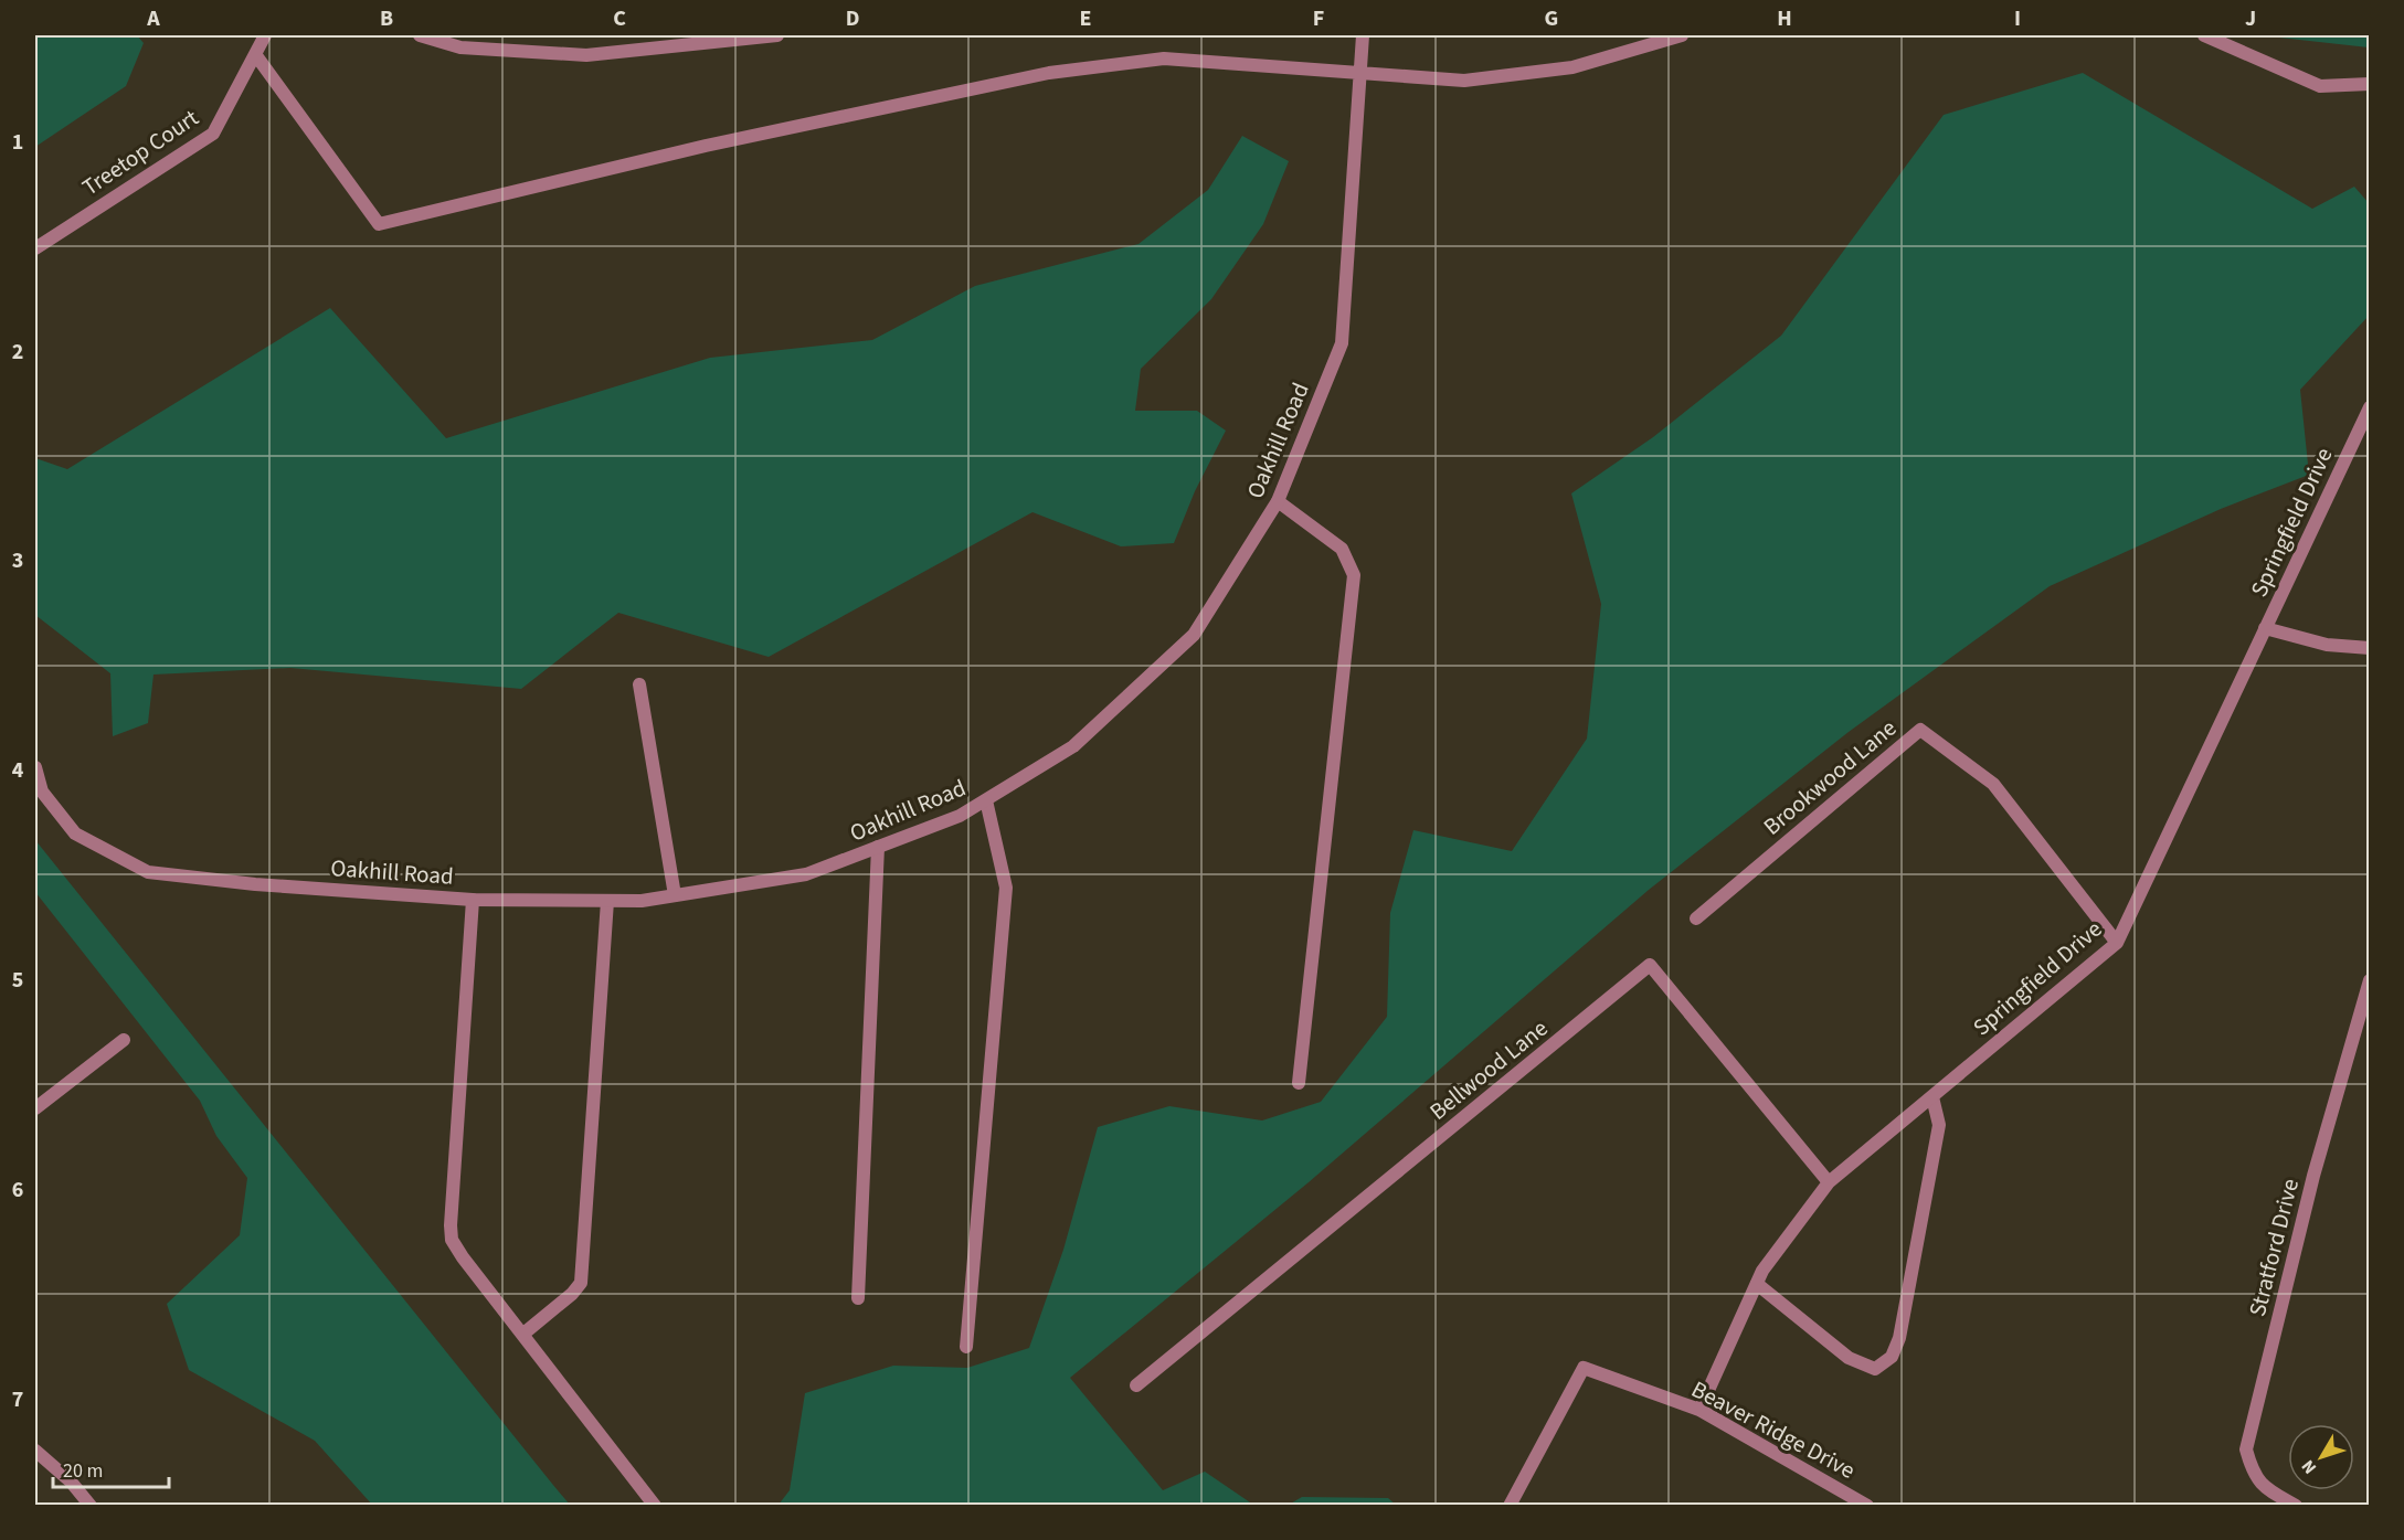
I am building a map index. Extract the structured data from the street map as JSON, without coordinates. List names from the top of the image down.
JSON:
{
  "streets": {
    "street": [
      "Treetop Court",
      "Oakhill Road",
      "Springfield Drive",
      "Brookwood Lane",
      "Bellwood Lane",
      "Stratford Drive",
      "Beaver Ridge Drive"
    ]
  },
  "crossings": [
    ["Springfield Drive", "Brookwood Lane"],
    ["Springfield Drive", "Bellwood Lane"],
    ["Springfield Drive", "Beaver Ridge Drive"]
  ],
  "scale_bar": "20 m",
  "north": "bottom left",
  "grid": {
    "columns": [
      "A",
      "B",
      "C",
      "D",
      "E",
      "F",
      "G",
      "H",
      "I",
      "J"
    ],
    "rows": [
      "1",
      "2",
      "3",
      "4",
      "5",
      "6",
      "7"
    ]
  }
}
